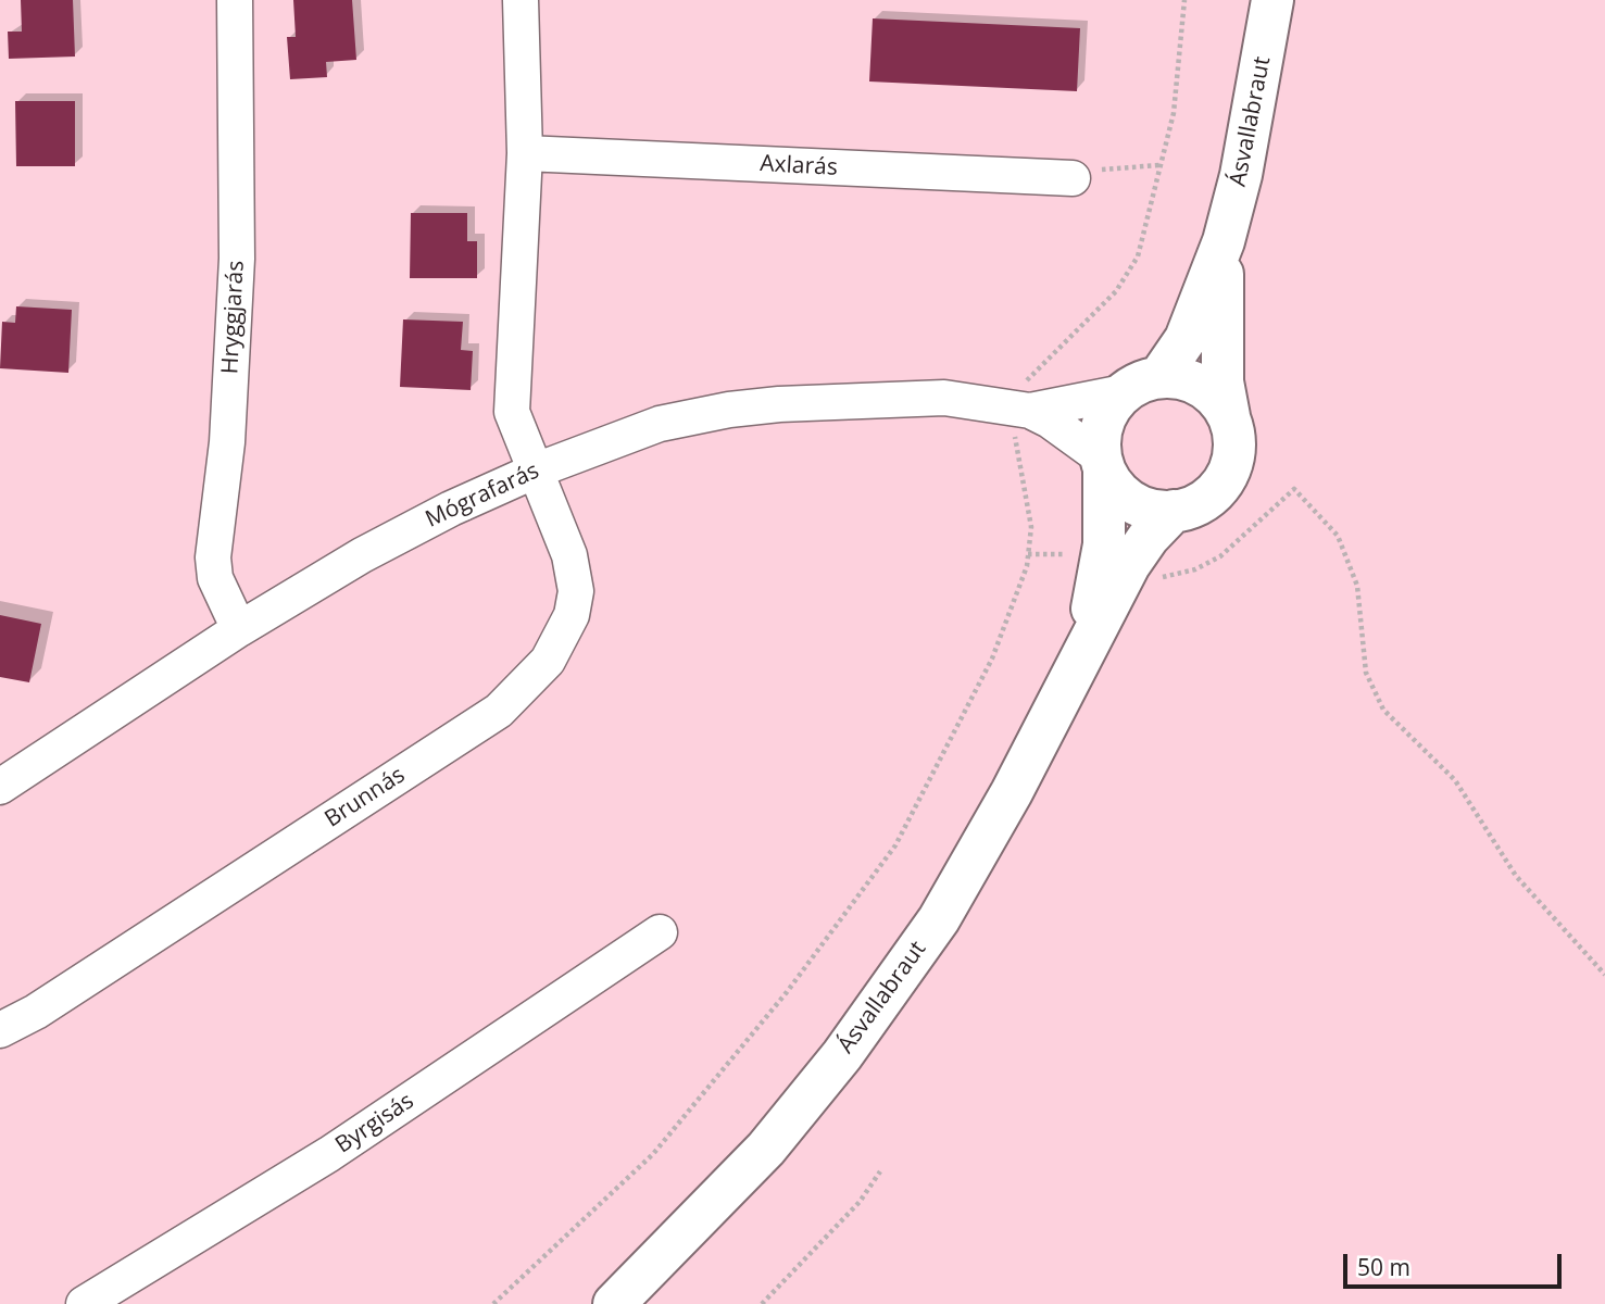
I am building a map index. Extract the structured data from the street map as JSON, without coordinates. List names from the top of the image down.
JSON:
{
  "streets": {
    "main road": ["Ásvallabraut"],
    "street": [
      "Axlarás",
      "Hryggjarás",
      "Mógrafarás",
      "Brunnás",
      "Byrgisás"
    ]
  },
  "crossings": [
    ["Ásvallabraut", "Mógrafarás"],
    ["Hryggjarás", "Mógrafarás"],
    ["Mógrafarás", "Brunnás"]
  ],
  "scale_bar": "50 m"
}
